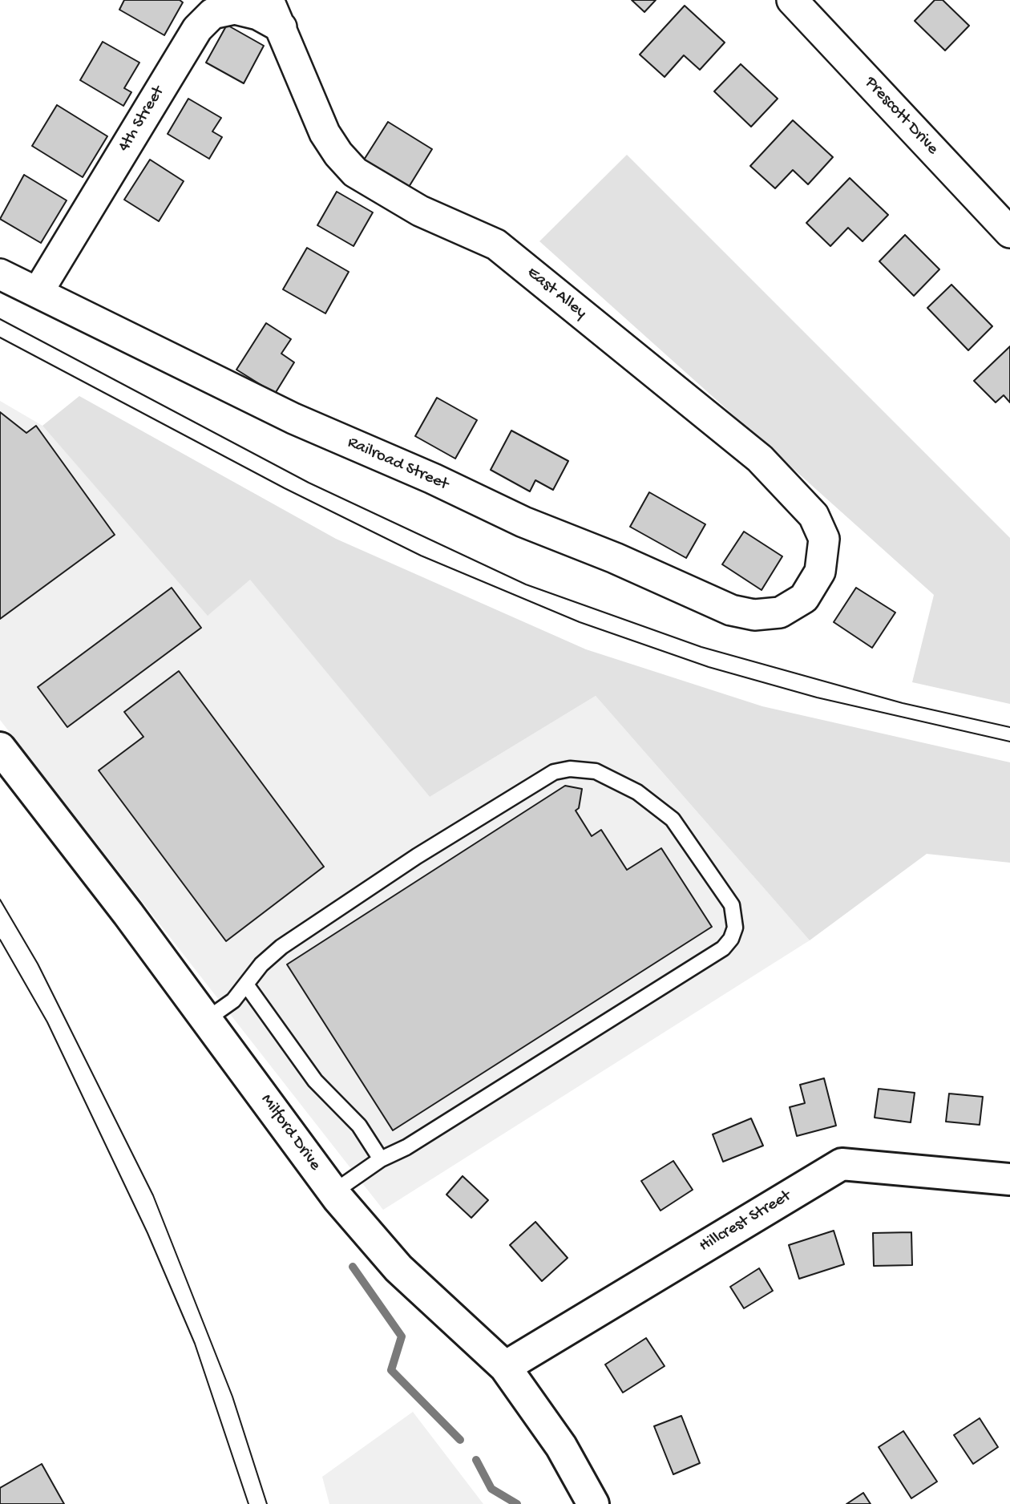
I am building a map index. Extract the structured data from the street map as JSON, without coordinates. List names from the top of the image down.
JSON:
{
  "streets": {
    "street": [
      "Prescott Drive",
      "4th Street",
      "East Alley",
      "Railroad Street",
      "Milford Drive",
      "Hillcrest Street"
    ]
  },
  "crossings": [
    ["4th Street", "East Alley"],
    ["4th Street", "Railroad Street"],
    ["East Alley", "Railroad Street"],
    ["Milford Drive", "Hillcrest Street"]
  ]
}
